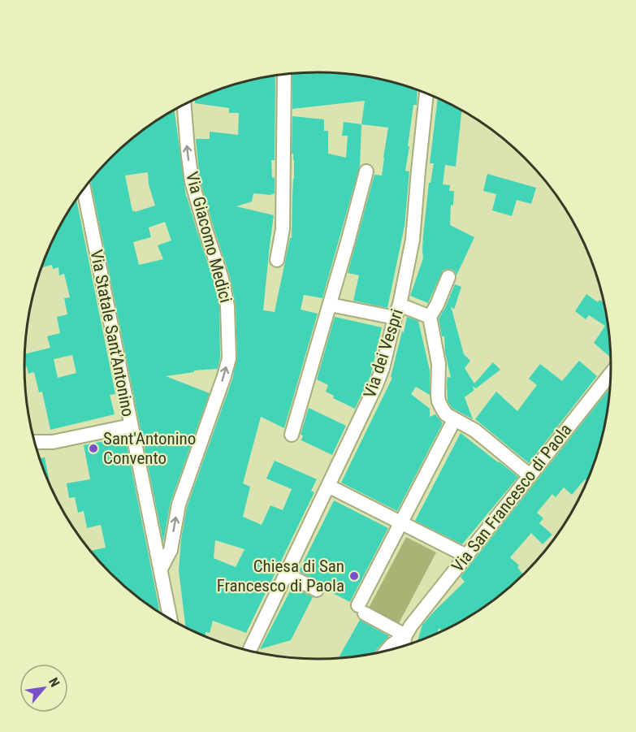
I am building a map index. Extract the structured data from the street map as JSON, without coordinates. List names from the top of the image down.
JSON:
{
  "streets": {
    "street": [
      "Via Giacomo Medici",
      "Via Statale Sant'Antonino",
      "Via dei Vespri",
      "Via San Francesco di Paola"
    ]
  },
  "crossings": [
    ["Via Giacomo Medici", "Via Statale Sant'Antonino"]
  ],
  "places": ["Sant'Antonino Convento", "Chiesa di San Francesco di Paola"],
  "north": "top right"
}
